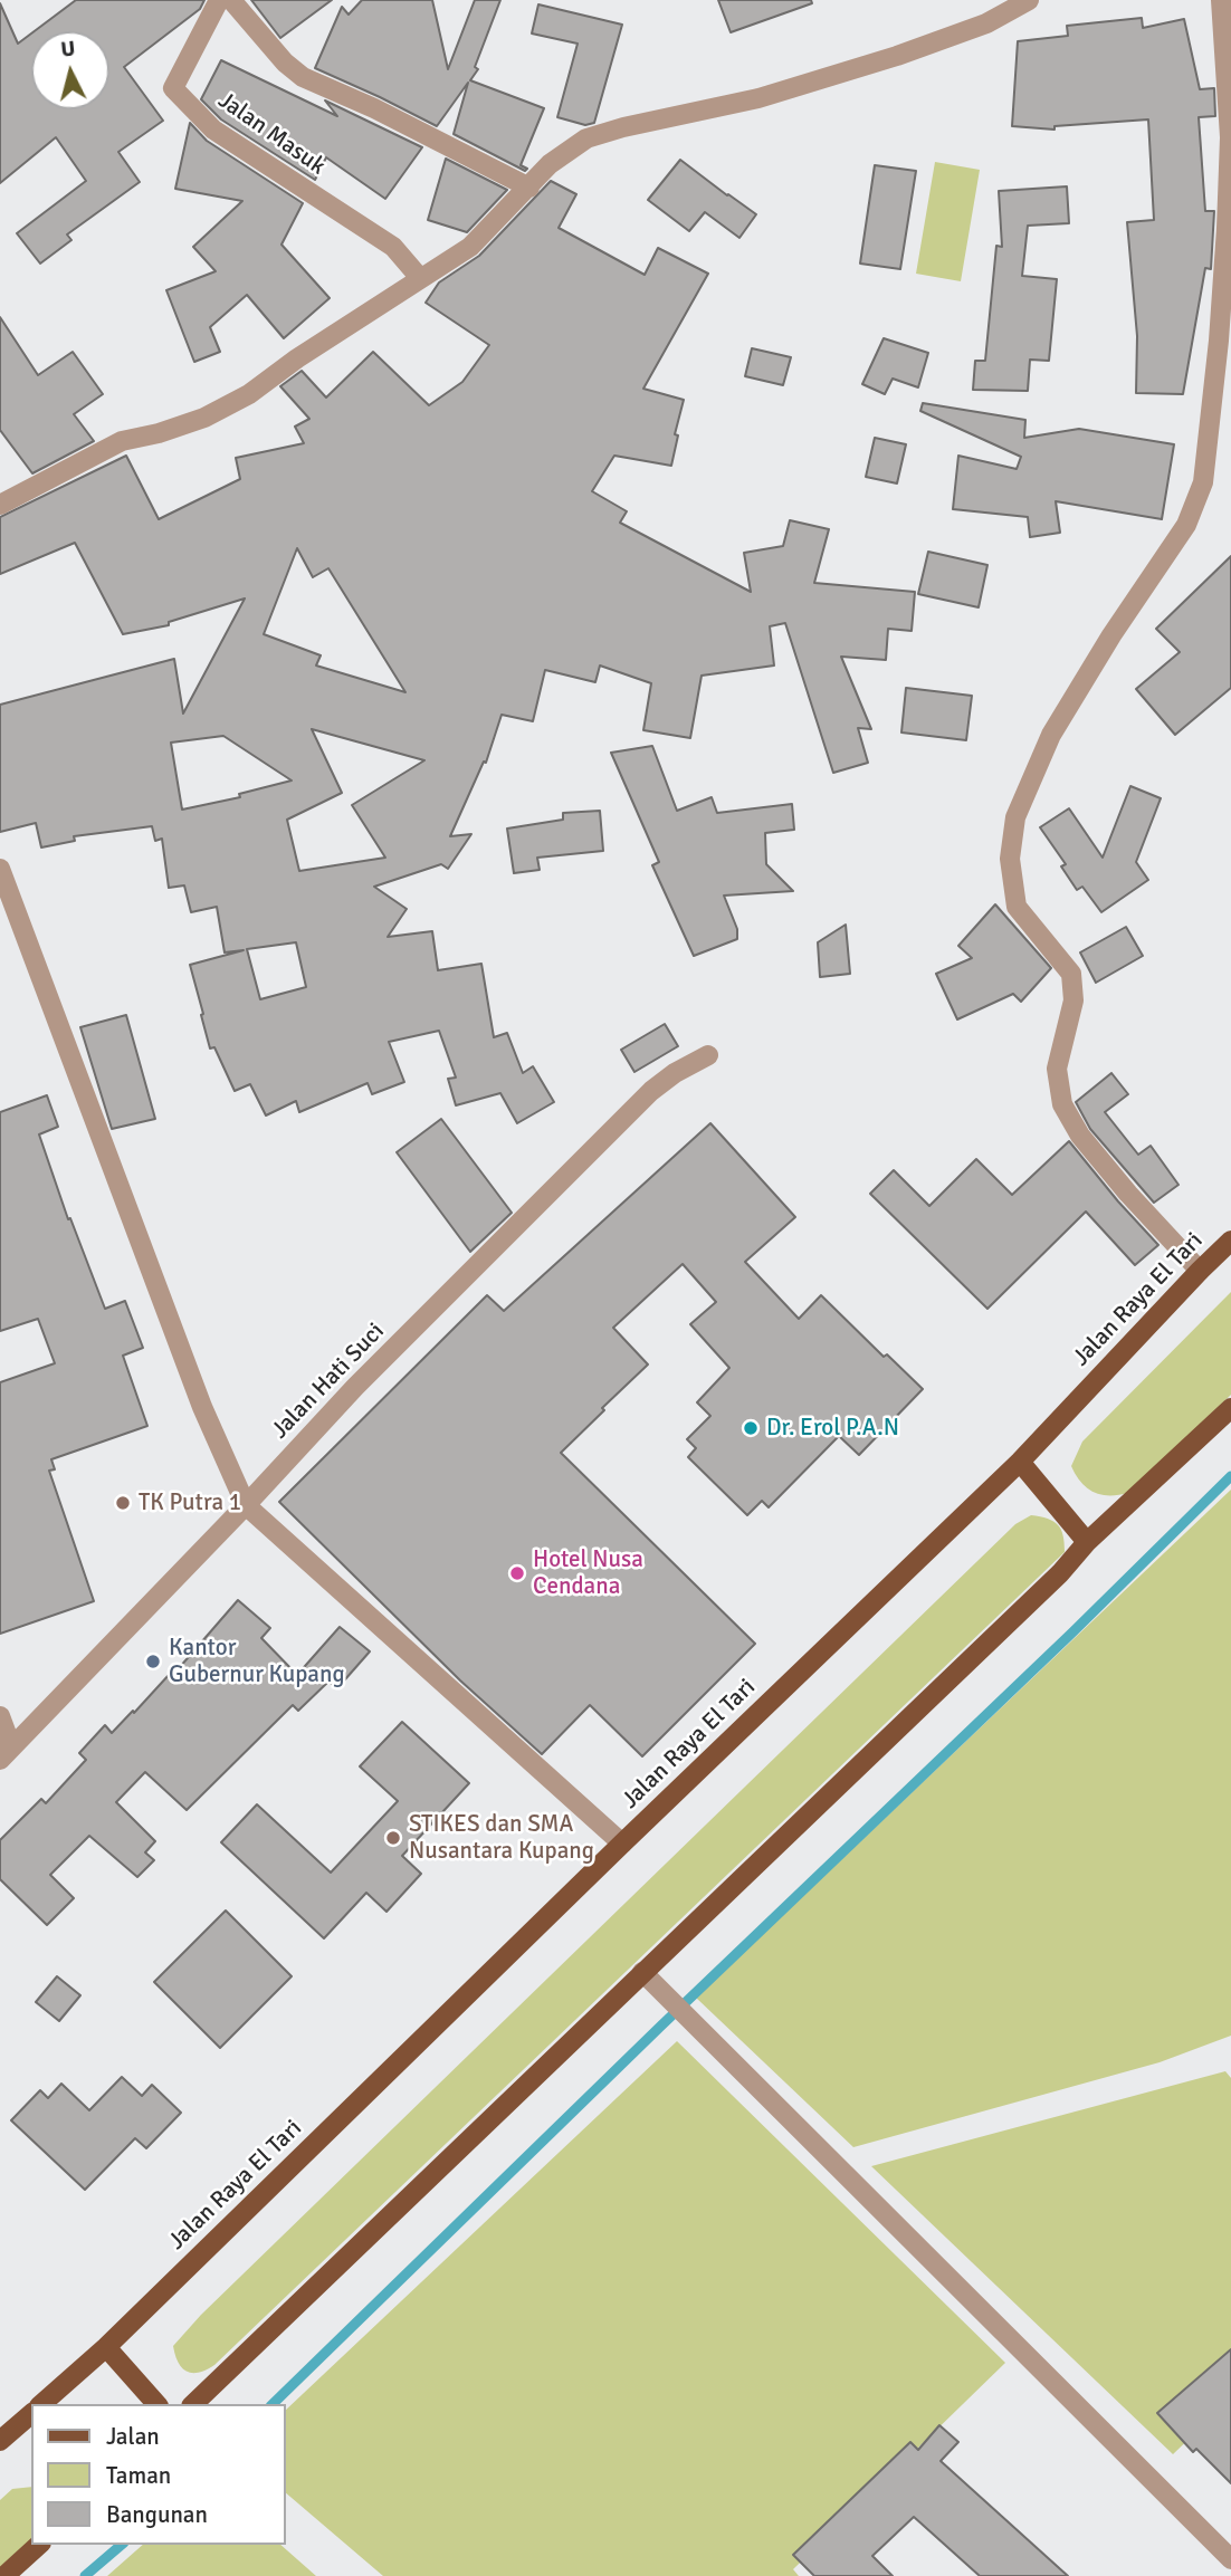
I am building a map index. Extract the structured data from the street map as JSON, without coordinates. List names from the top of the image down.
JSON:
{
  "streets": {
    "main road": ["Jalan Raya El Tari"],
    "street": ["Jalan Masuk", "Jalan Hati Suci"]
  },
  "places": [
    "Dr. Erol P.A.N",
    "TK Putra 1",
    "Hotel Nusa Cendana",
    "Kantor Gubernur Kupang",
    "STIKES dan SMA Nusantara Kupang"
  ],
  "legend": ["Jalan", "Taman", "Bangunan"],
  "north": "top"
}
